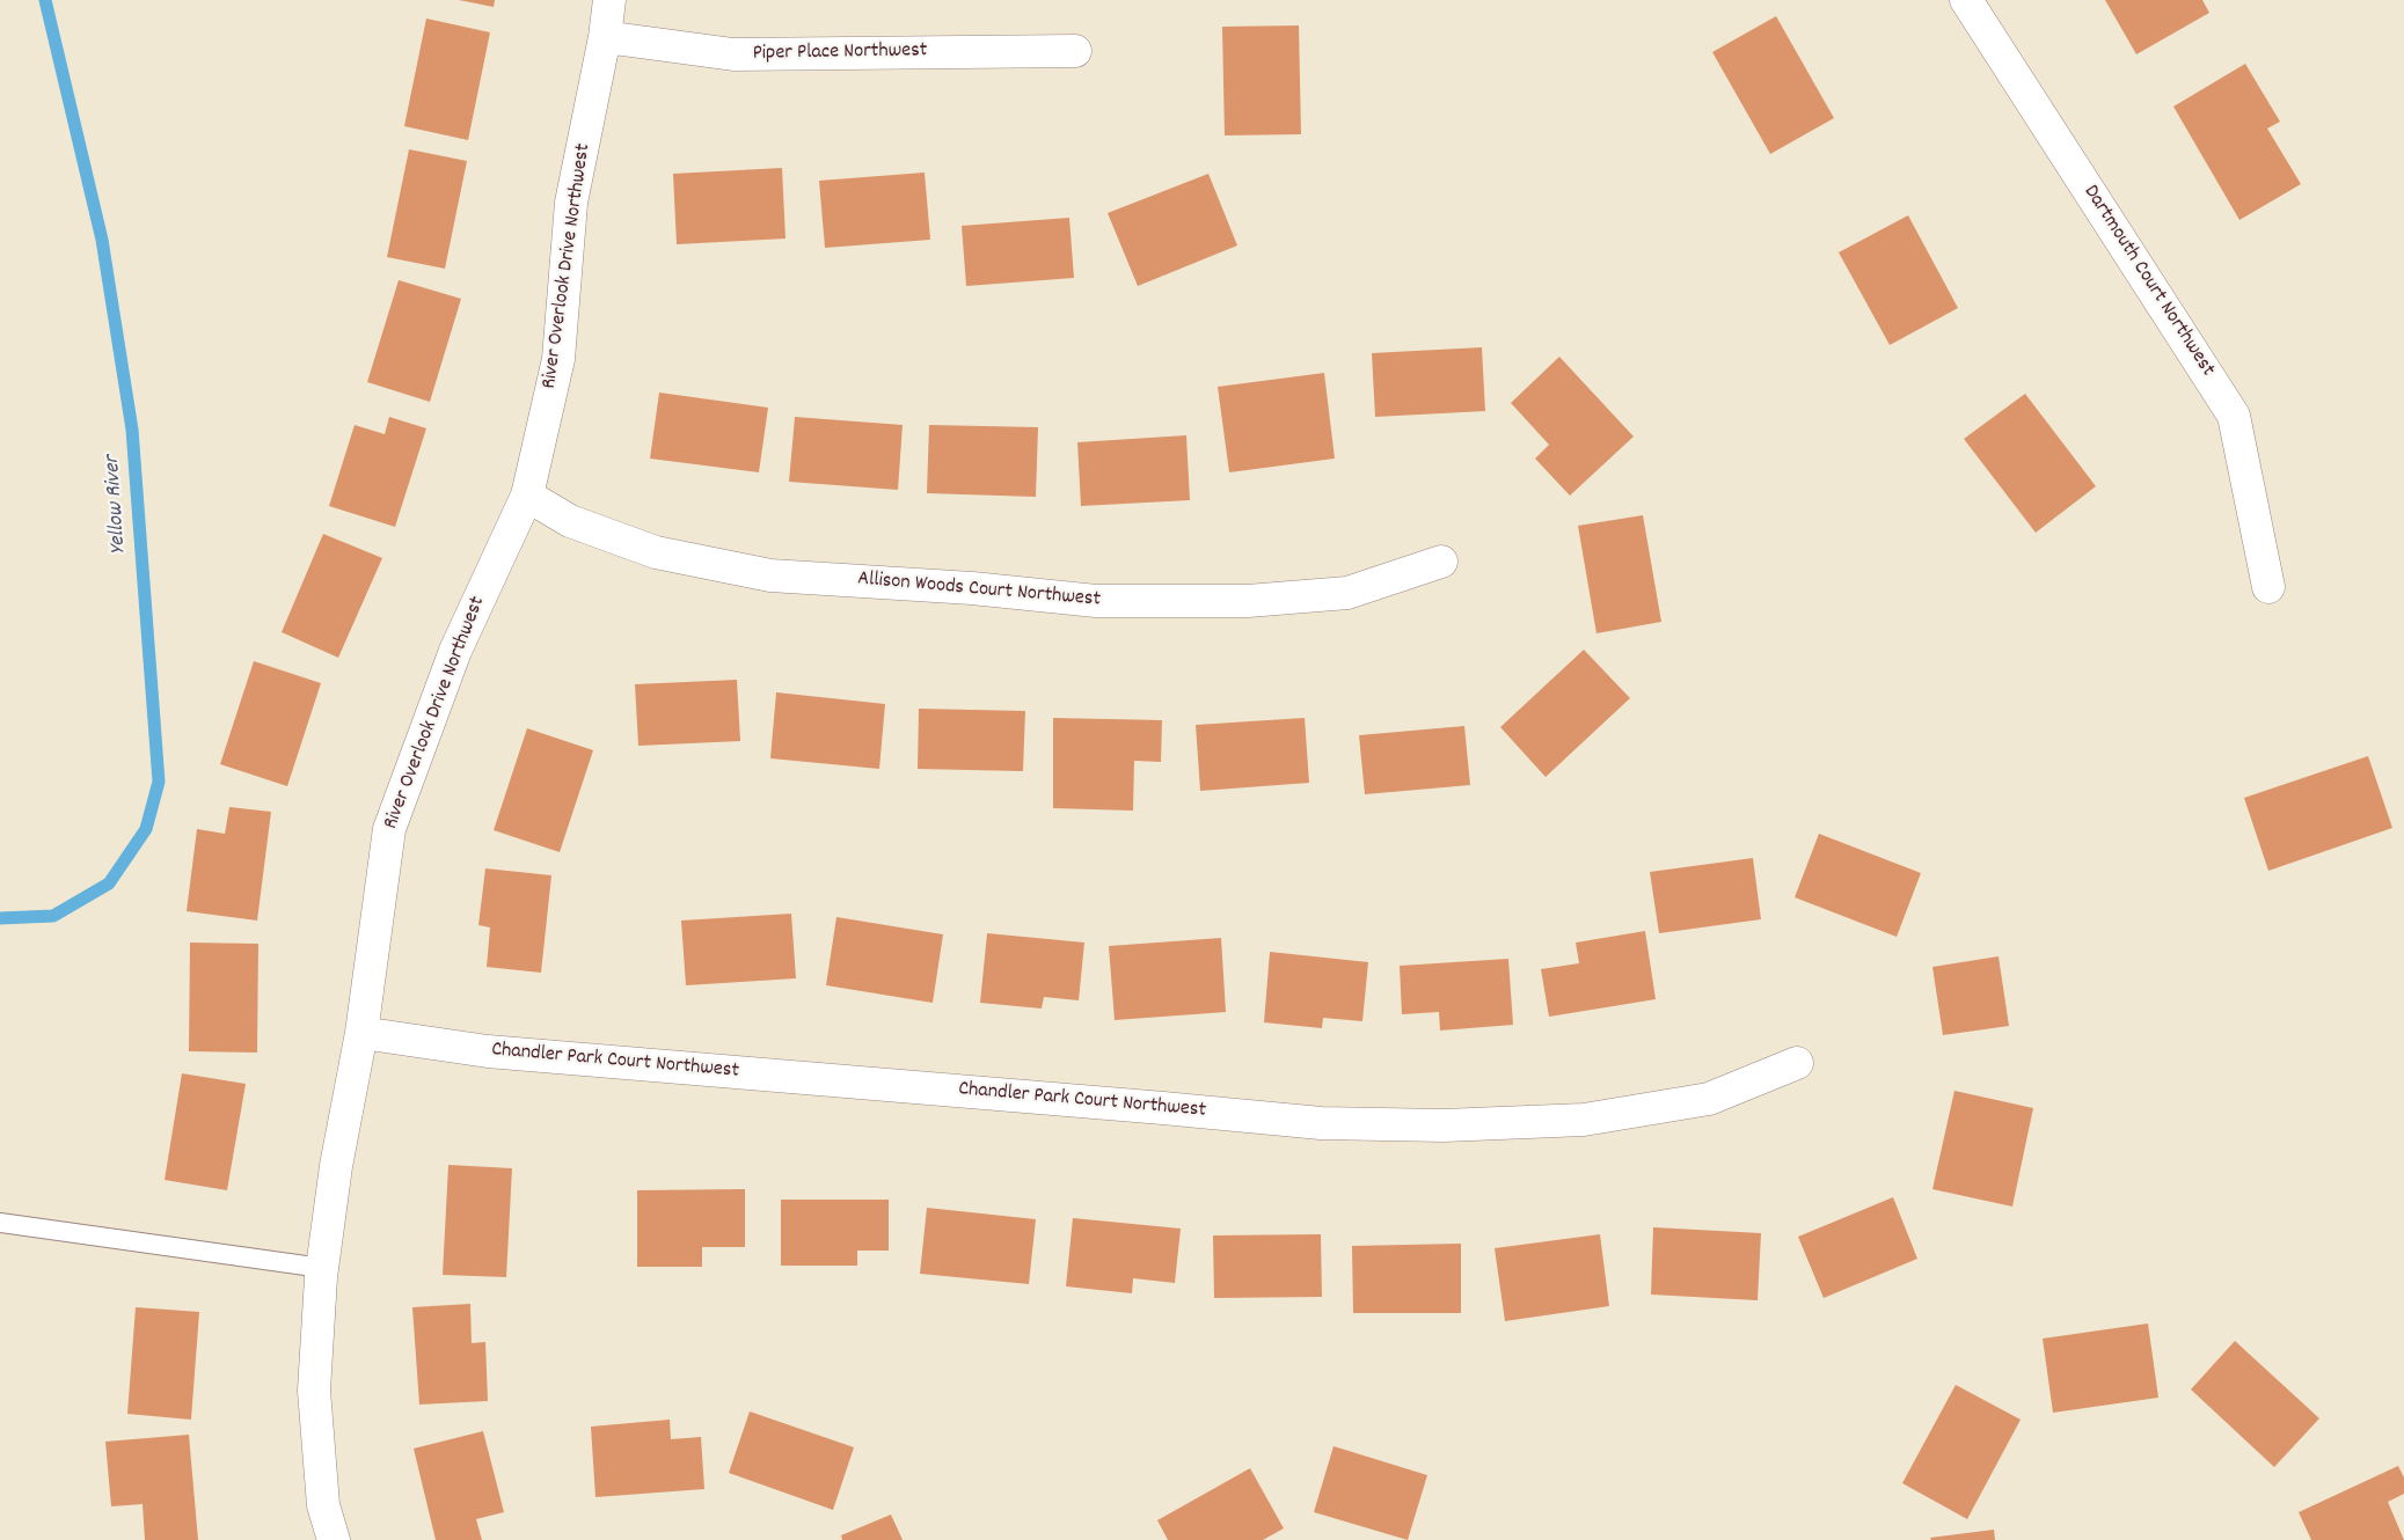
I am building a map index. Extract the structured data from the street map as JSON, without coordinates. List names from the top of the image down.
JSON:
{
  "streets": {
    "street": [
      "Piper Place Northwest",
      "River Overlook Drive Northwest",
      "Dartmouth Court Northwest",
      "Allison Woods Court Northwest",
      "Chandler Park Court Northwest"
    ]
  },
  "crossings": [
    ["Piper Place Northwest", "River Overlook Drive Northwest"],
    ["River Overlook Drive Northwest", "Allison Woods Court Northwest"],
    ["River Overlook Drive Northwest", "Chandler Park Court Northwest"]
  ],
  "water": ["Yellow River"]
}
